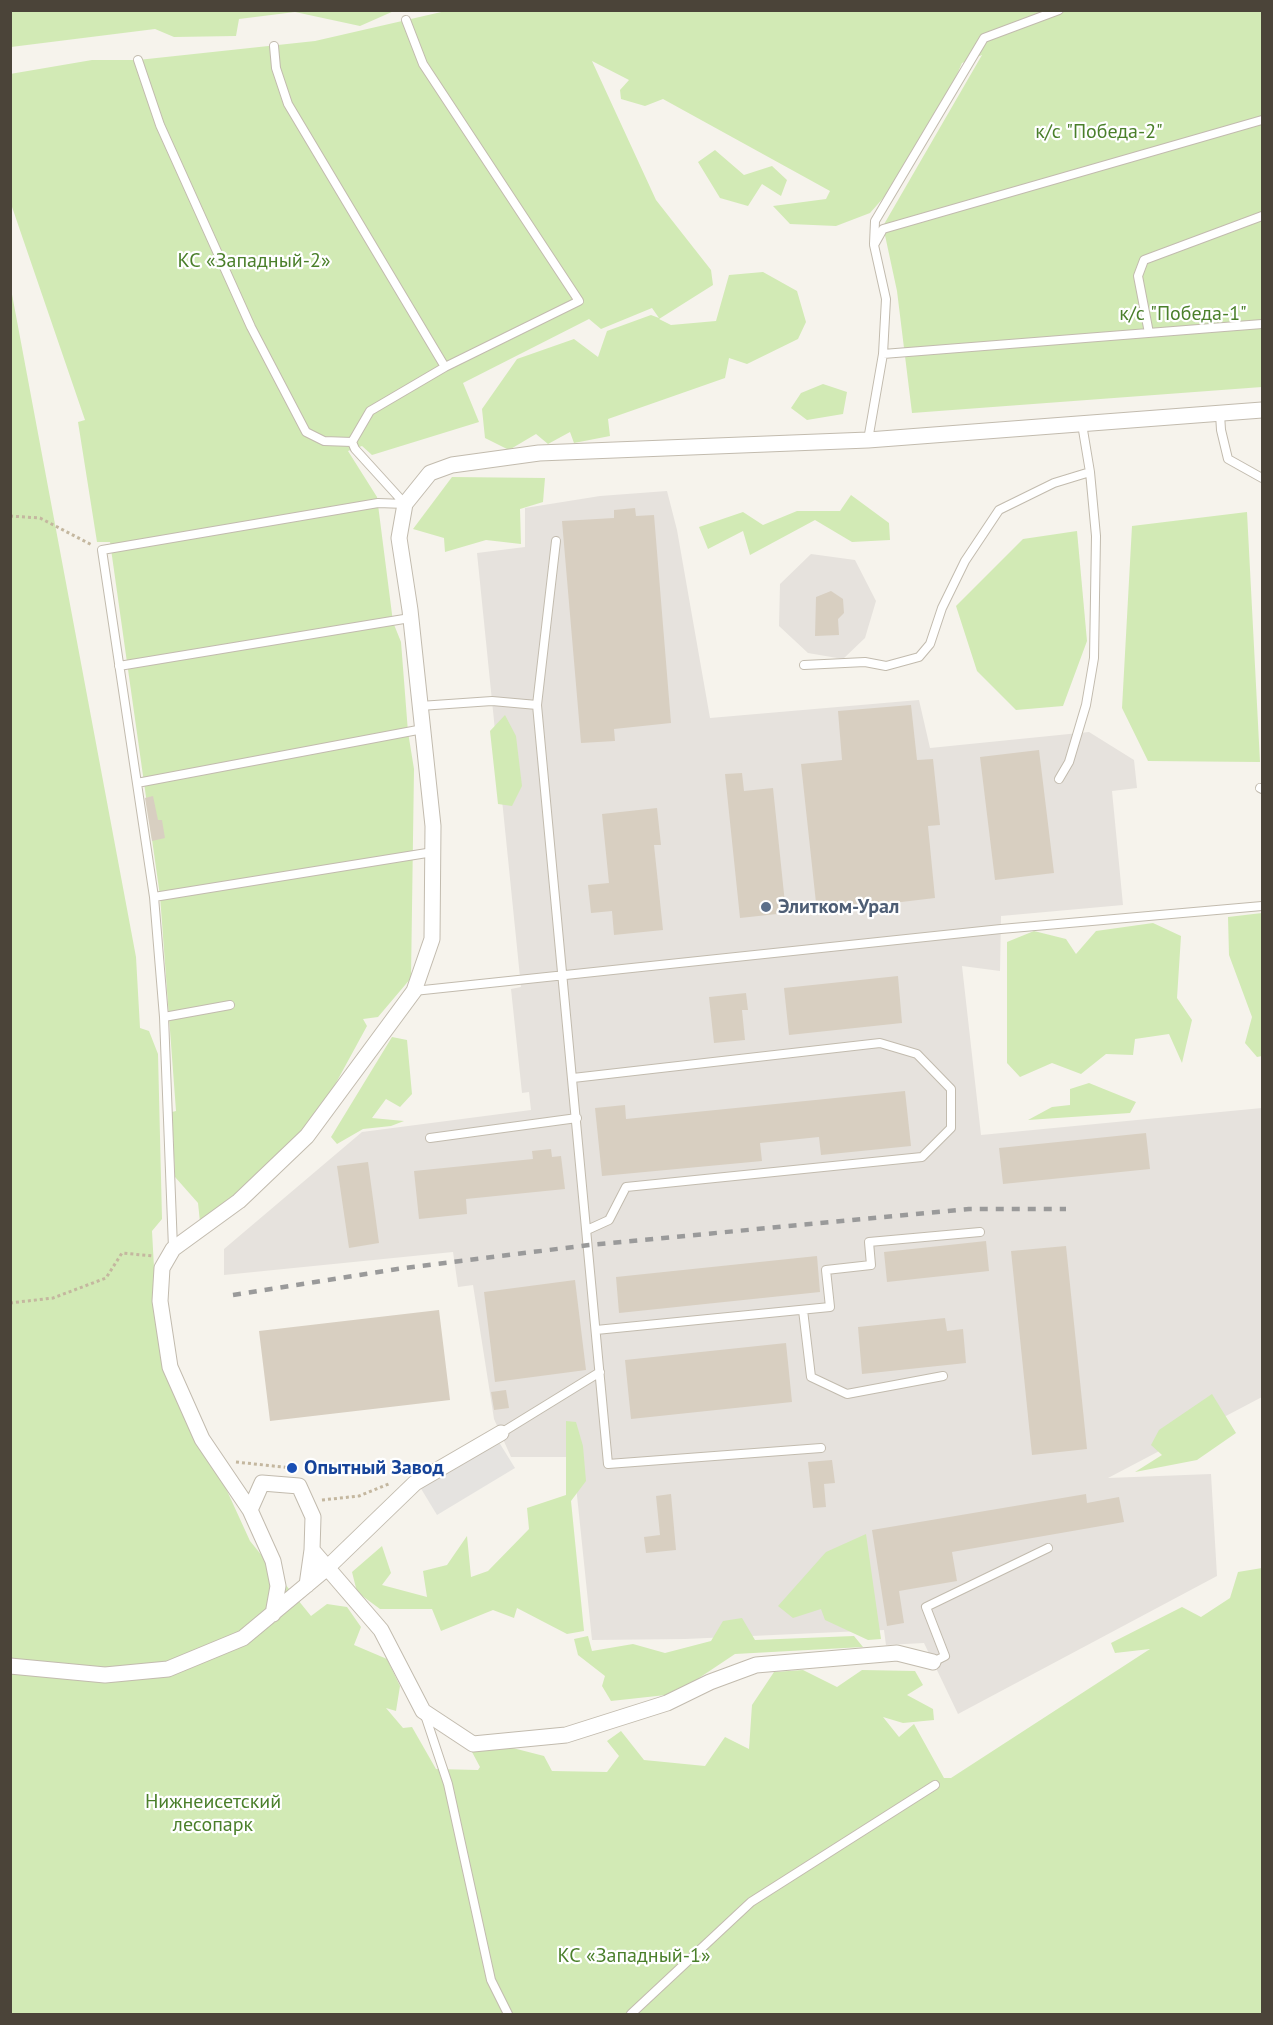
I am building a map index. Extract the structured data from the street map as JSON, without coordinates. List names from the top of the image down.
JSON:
{
  "parks": [
    "к/с \"Победа-2\"",
    "КС «Западный-2»",
    "к/с \"Победа-1\"",
    "Нижнеисетский лесопарк",
    "КС «Западный-1»"
  ],
  "places": ["Элитком-Урал", "Опытный Завод"]
}
